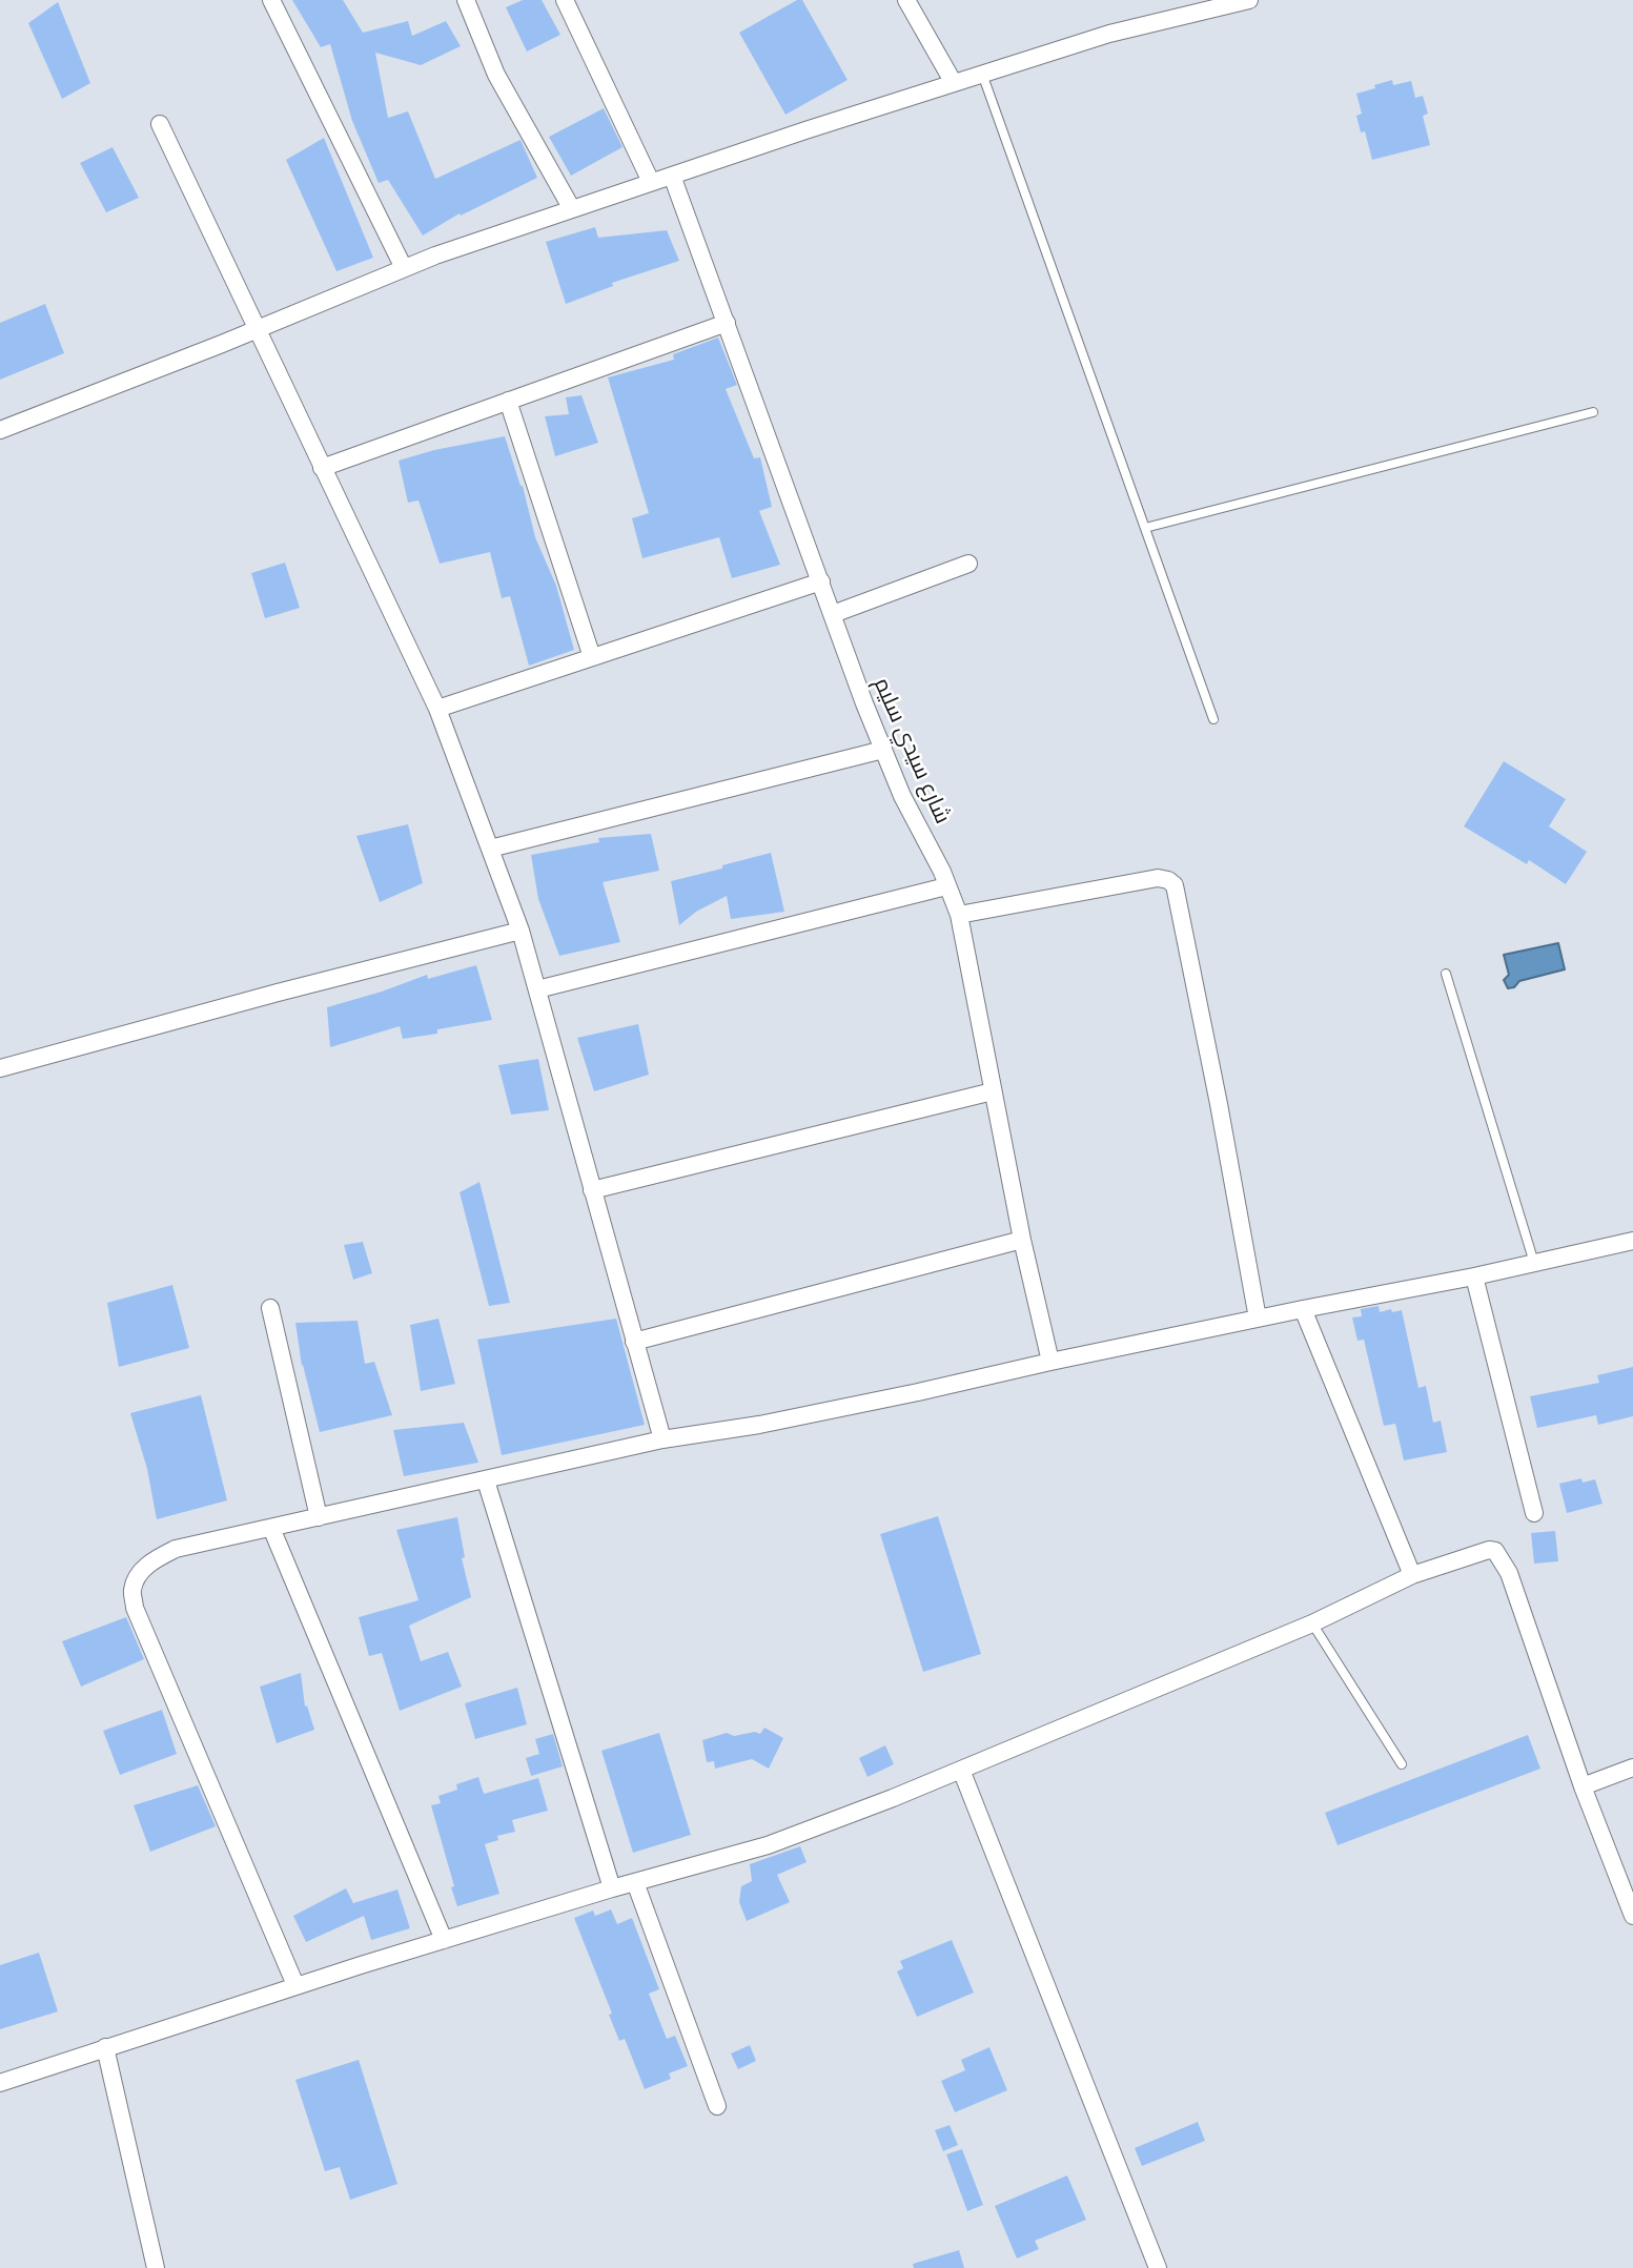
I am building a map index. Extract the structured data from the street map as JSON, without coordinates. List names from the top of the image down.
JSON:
{
  "streets": {
    "street": ["شارع سيدي سليم"]
  }
}
